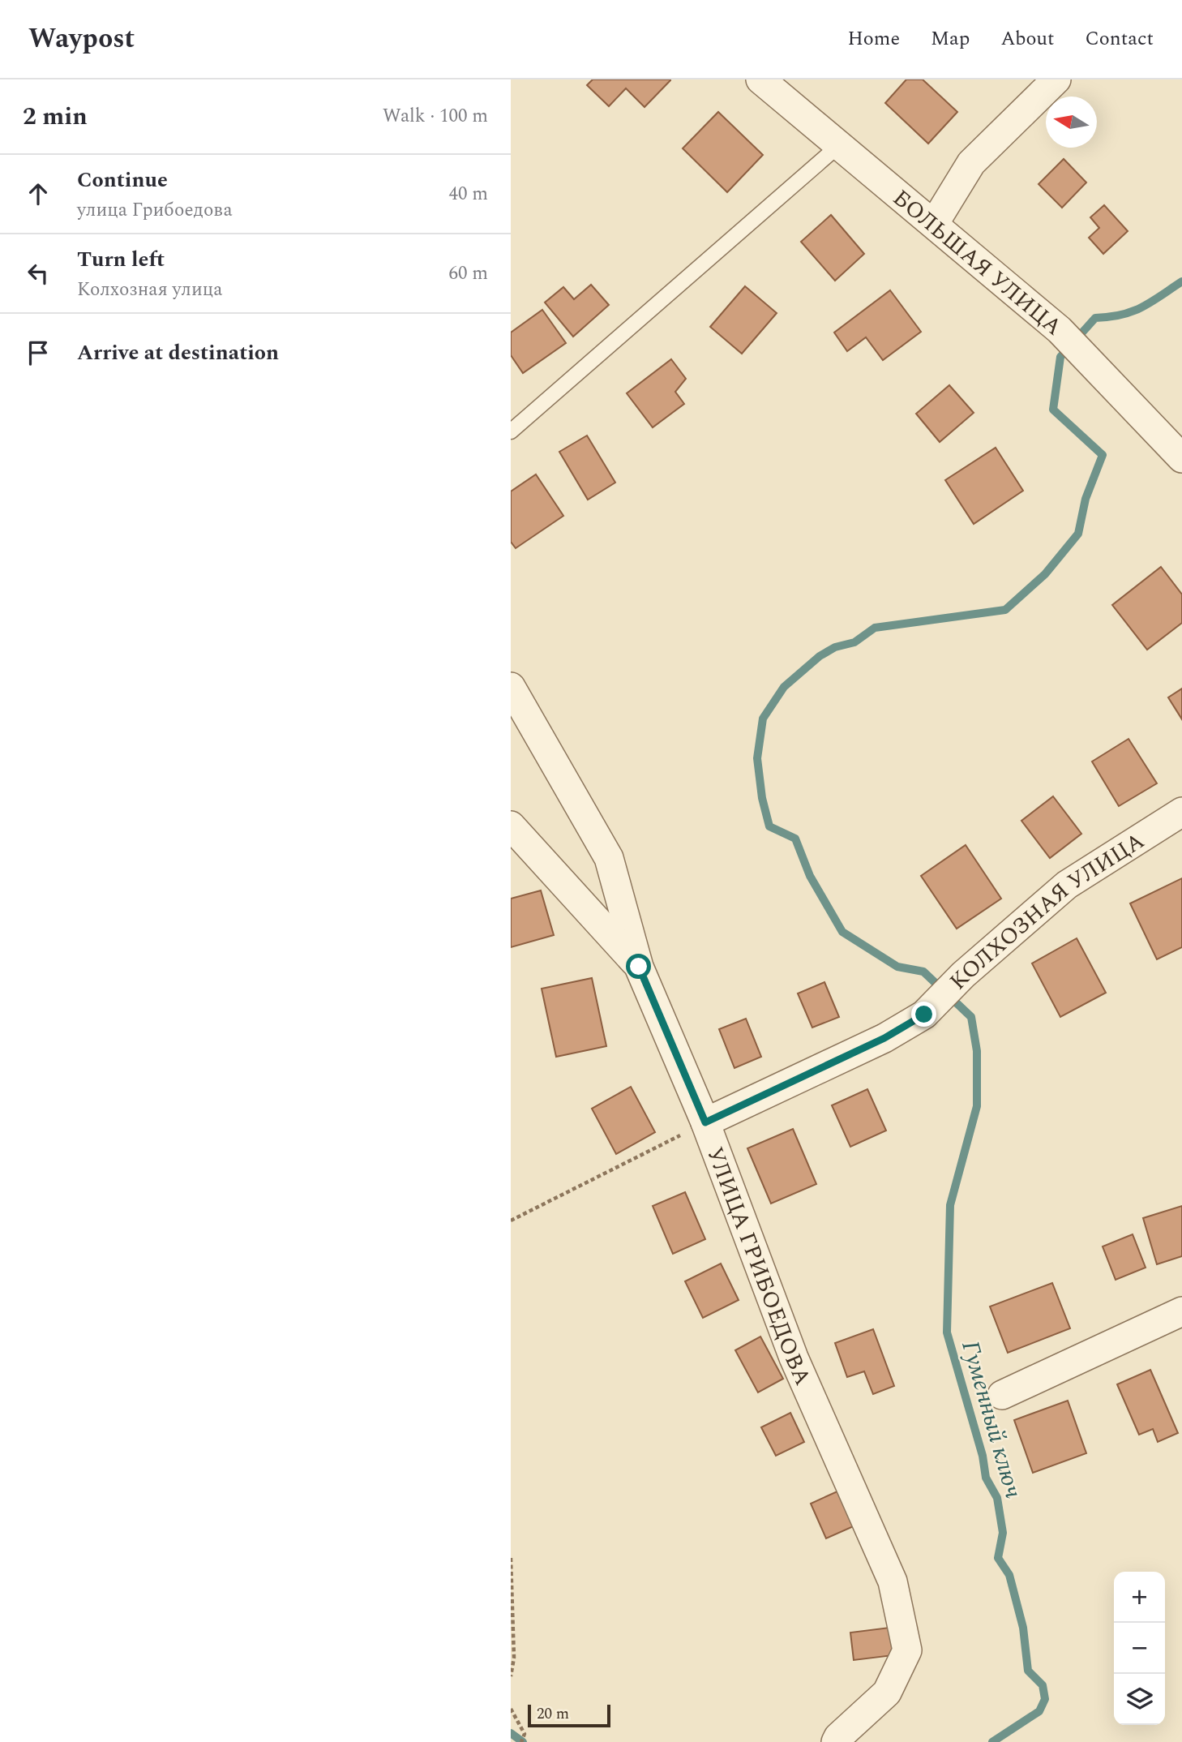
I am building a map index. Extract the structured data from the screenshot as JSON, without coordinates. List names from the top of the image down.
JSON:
{
  "streets": {
    "street": ["БОЛЬШАЯ УЛИЦА", "КОЛХОЗНАЯ УЛИЦА", "УЛИЦА ГРИБОЕДОВА"]
  },
  "crossings": [
    ["КОЛХОЗНАЯ УЛИЦА", "УЛИЦА ГРИБОЕДОВА"]
  ],
  "water": ["Гуменный ключ"],
  "scale_bar": "20 m",
  "north": "left",
  "page": {
    "header": "Waypost",
    "nav": [
      "Home",
      "Map",
      "About",
      "Contact"
    ],
    "heading": ["2 min", "Walk · 100 m"],
    "list": [
      ["Continue", "улица Грибоедова", "40 m"],
      ["Turn left", "Колхозная улица", "60 m"],
      "Arrive at destination"
    ],
    "map_buttons": ["+", "−"],
    "scale": "20 m"
  }
}
